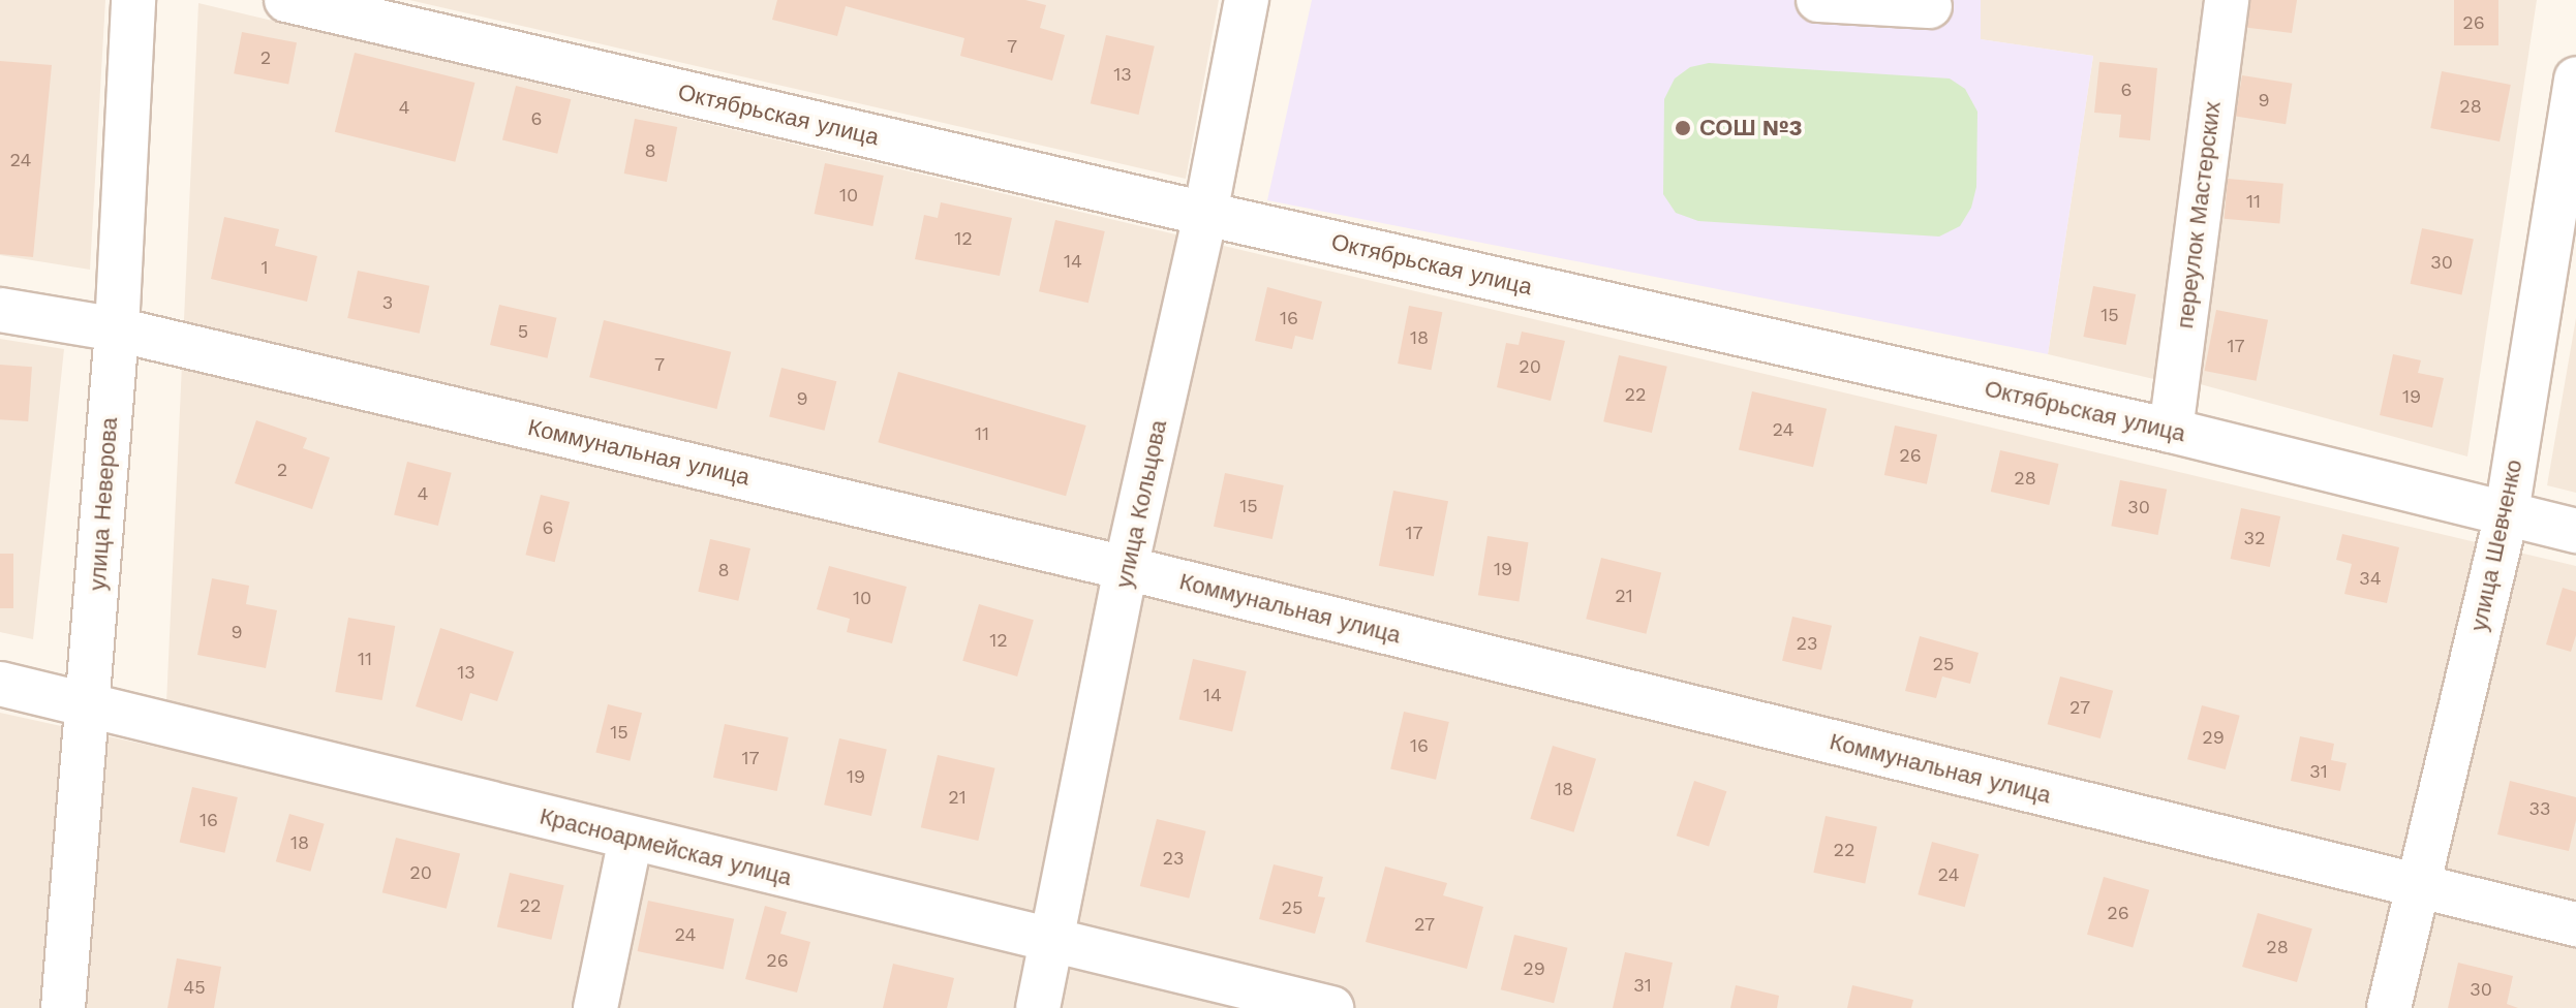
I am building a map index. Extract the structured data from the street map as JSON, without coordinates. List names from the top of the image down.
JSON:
{
  "streets": {
    "street": [
      "Октябрьская улица",
      "переулок Мастерских",
      "Коммунальная улица",
      "улица Неверова",
      "улица Кольцова",
      "улица Шевченко",
      "Красноармейская улица"
    ]
  },
  "crossings": [
    ["Октябрьская улица", "переулок Мастерских"],
    ["Октябрьская улица", "улица Кольцова"],
    ["Октябрьская улица", "улица Шевченко"],
    ["Коммунальная улица", "улица Неверова"],
    ["Коммунальная улица", "улица Кольцова"],
    ["Коммунальная улица", "улица Шевченко"],
    ["улица Неверова", "Красноармейская улица"],
    ["улица Кольцова", "Красноармейская улица"]
  ],
  "places": ["СОШ №3"],
  "house_numbers": [
    "26",
    "7",
    "2",
    "13",
    "6",
    "9",
    "28",
    "4",
    "6",
    "8",
    "24",
    "10",
    "11",
    "12",
    "14",
    "30",
    "1",
    "3",
    "15",
    "16",
    "5",
    "18",
    "17",
    "7",
    "20",
    "22",
    "19",
    "9",
    "24",
    "11",
    "26",
    "2",
    "28",
    "4",
    "15",
    "30",
    "6",
    "17",
    "32",
    "19",
    "8",
    "34",
    "21",
    "10",
    "9",
    "12",
    "23",
    "11",
    "25",
    "13",
    "14",
    "27",
    "15",
    "29",
    "16",
    "17",
    "31",
    "19",
    "18",
    "21",
    "33",
    "16",
    "18",
    "22",
    "23",
    "20",
    "24",
    "22",
    "25",
    "26",
    "27",
    "24",
    "28",
    "26",
    "29",
    "31",
    "45",
    "30"
  ]
}
